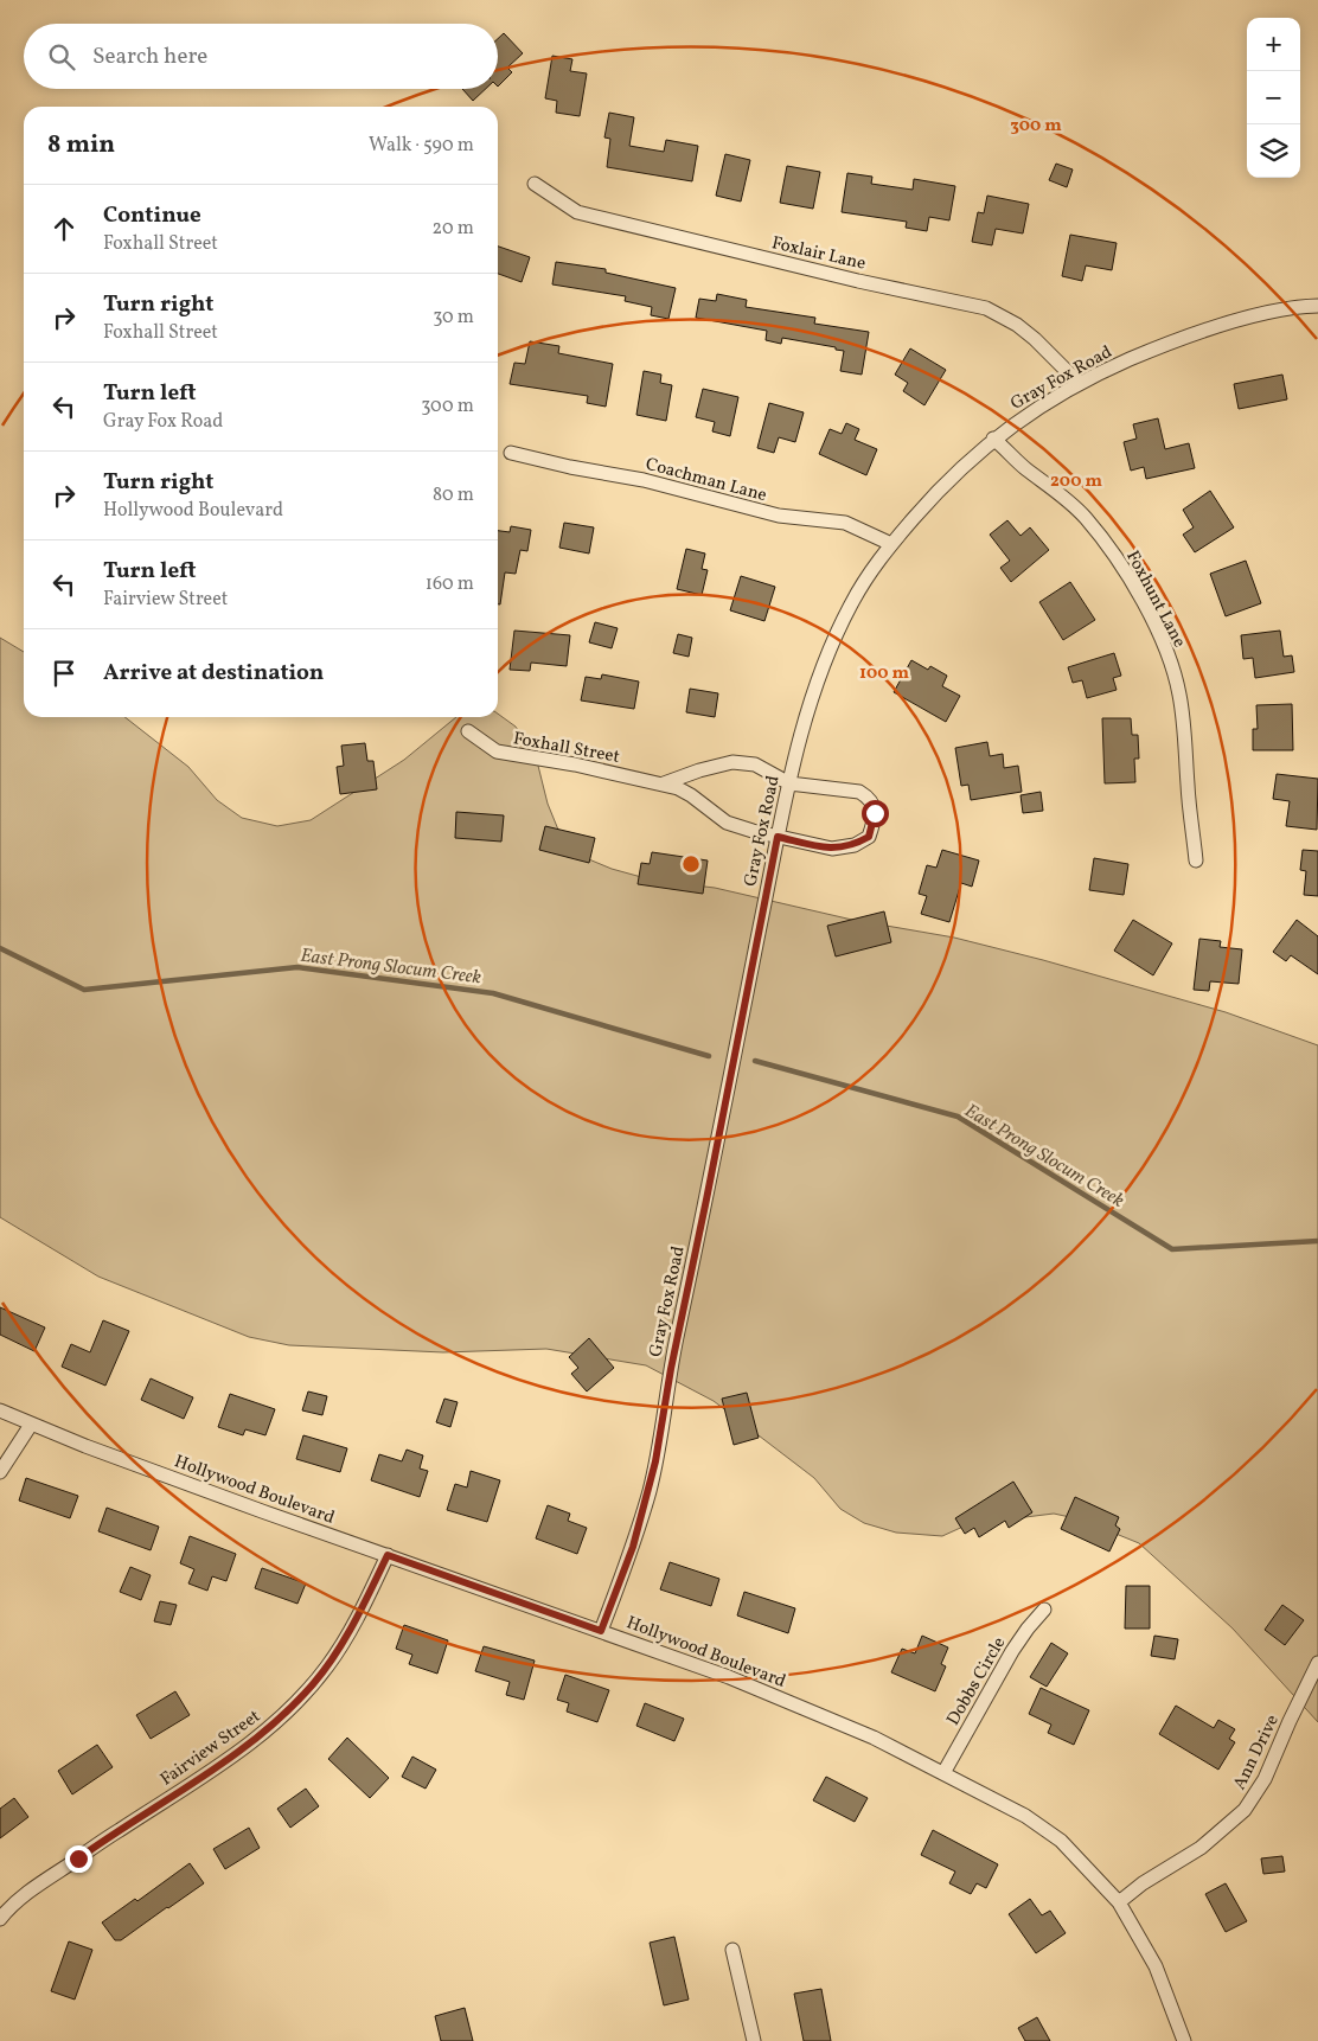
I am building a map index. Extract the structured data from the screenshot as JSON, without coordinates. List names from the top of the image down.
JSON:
{
  "streets": {
    "street": [
      "Foxlair Lane",
      "Gray Fox Road",
      "Coachman Lane",
      "Foxhunt Lane",
      "Foxhall Street",
      "Hollywood Boulevard",
      "Dobbs Circle",
      "Fairview Street",
      "Ann Drive"
    ]
  },
  "crossings": [
    ["Foxlair Lane", "Gray Fox Road"],
    ["Gray Fox Road", "Coachman Lane"],
    ["Gray Fox Road", "Foxhunt Lane"],
    ["Gray Fox Road", "Foxhall Street"],
    ["Gray Fox Road", "Hollywood Boulevard"],
    ["Hollywood Boulevard", "Dobbs Circle"],
    ["Hollywood Boulevard", "Fairview Street"],
    ["Hollywood Boulevard", "Ann Drive"]
  ],
  "water": ["East Prong Slocum Creek"],
  "page": {
    "map_buttons": ["+", "−"],
    "search": "Search here",
    "heading": ["8 min", "Walk · 590 m"],
    "list": [
      ["Continue", "Foxhall Street", "20 m"],
      ["Turn right", "Foxhall Street", "30 m"],
      ["Turn left", "Gray Fox Road", "300 m"],
      ["Turn right", "Hollywood Boulevard", "80 m"],
      ["Turn left", "Fairview Street", "160 m"],
      "Arrive at destination"
    ]
  },
  "rings": ["300 m", "200 m", "100 m"]
}
